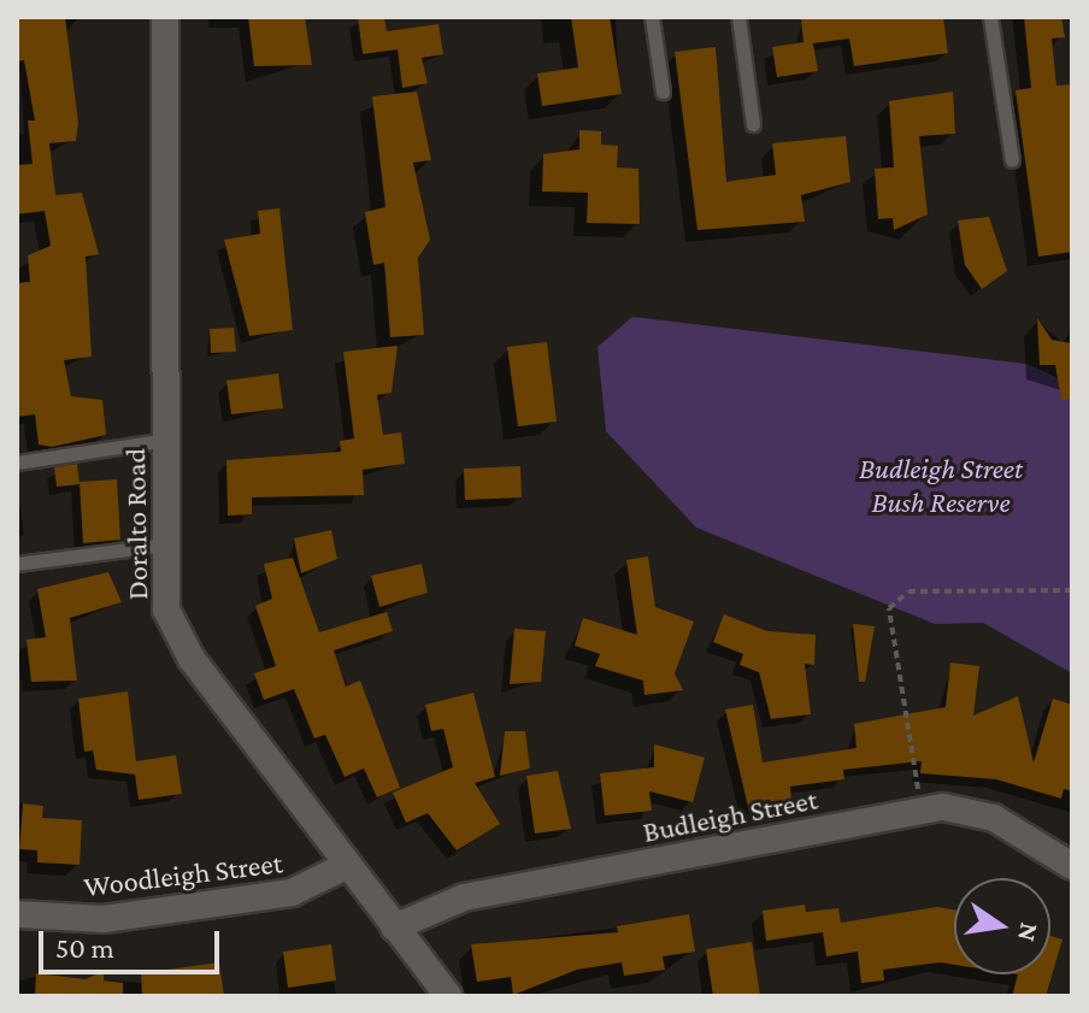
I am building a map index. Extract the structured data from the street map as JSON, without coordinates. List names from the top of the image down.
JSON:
{
  "streets": {
    "street": ["Doralto Road", "Budleigh Street", "Woodleigh Street"]
  },
  "crossings": [
    ["Doralto Road", "Budleigh Street"],
    ["Doralto Road", "Woodleigh Street"]
  ],
  "parks": ["Budleigh Street Bush Reserve"],
  "scale_bar": "50 m",
  "north": "right"
}
